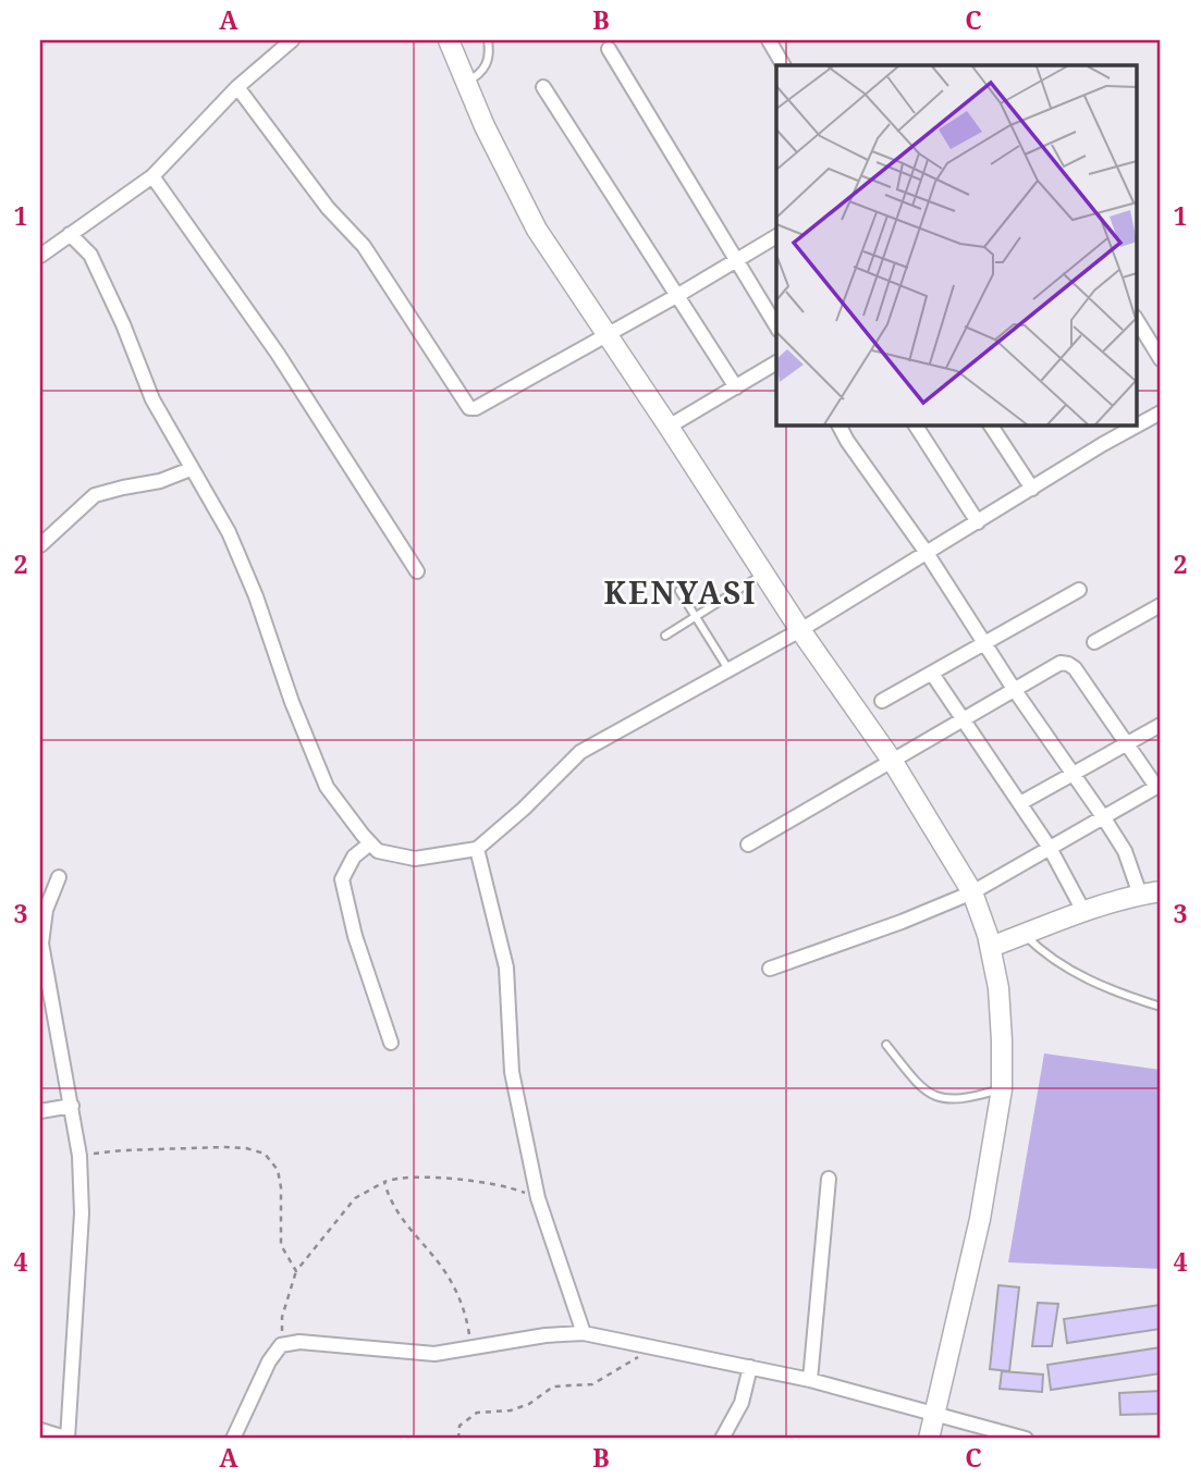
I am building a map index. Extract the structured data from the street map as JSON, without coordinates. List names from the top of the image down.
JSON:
{
  "districts": ["KENYASI"],
  "grid": {
    "columns": ["A", "B", "C"],
    "rows": [
      "1",
      "2",
      "3",
      "4"
    ]
  }
}
